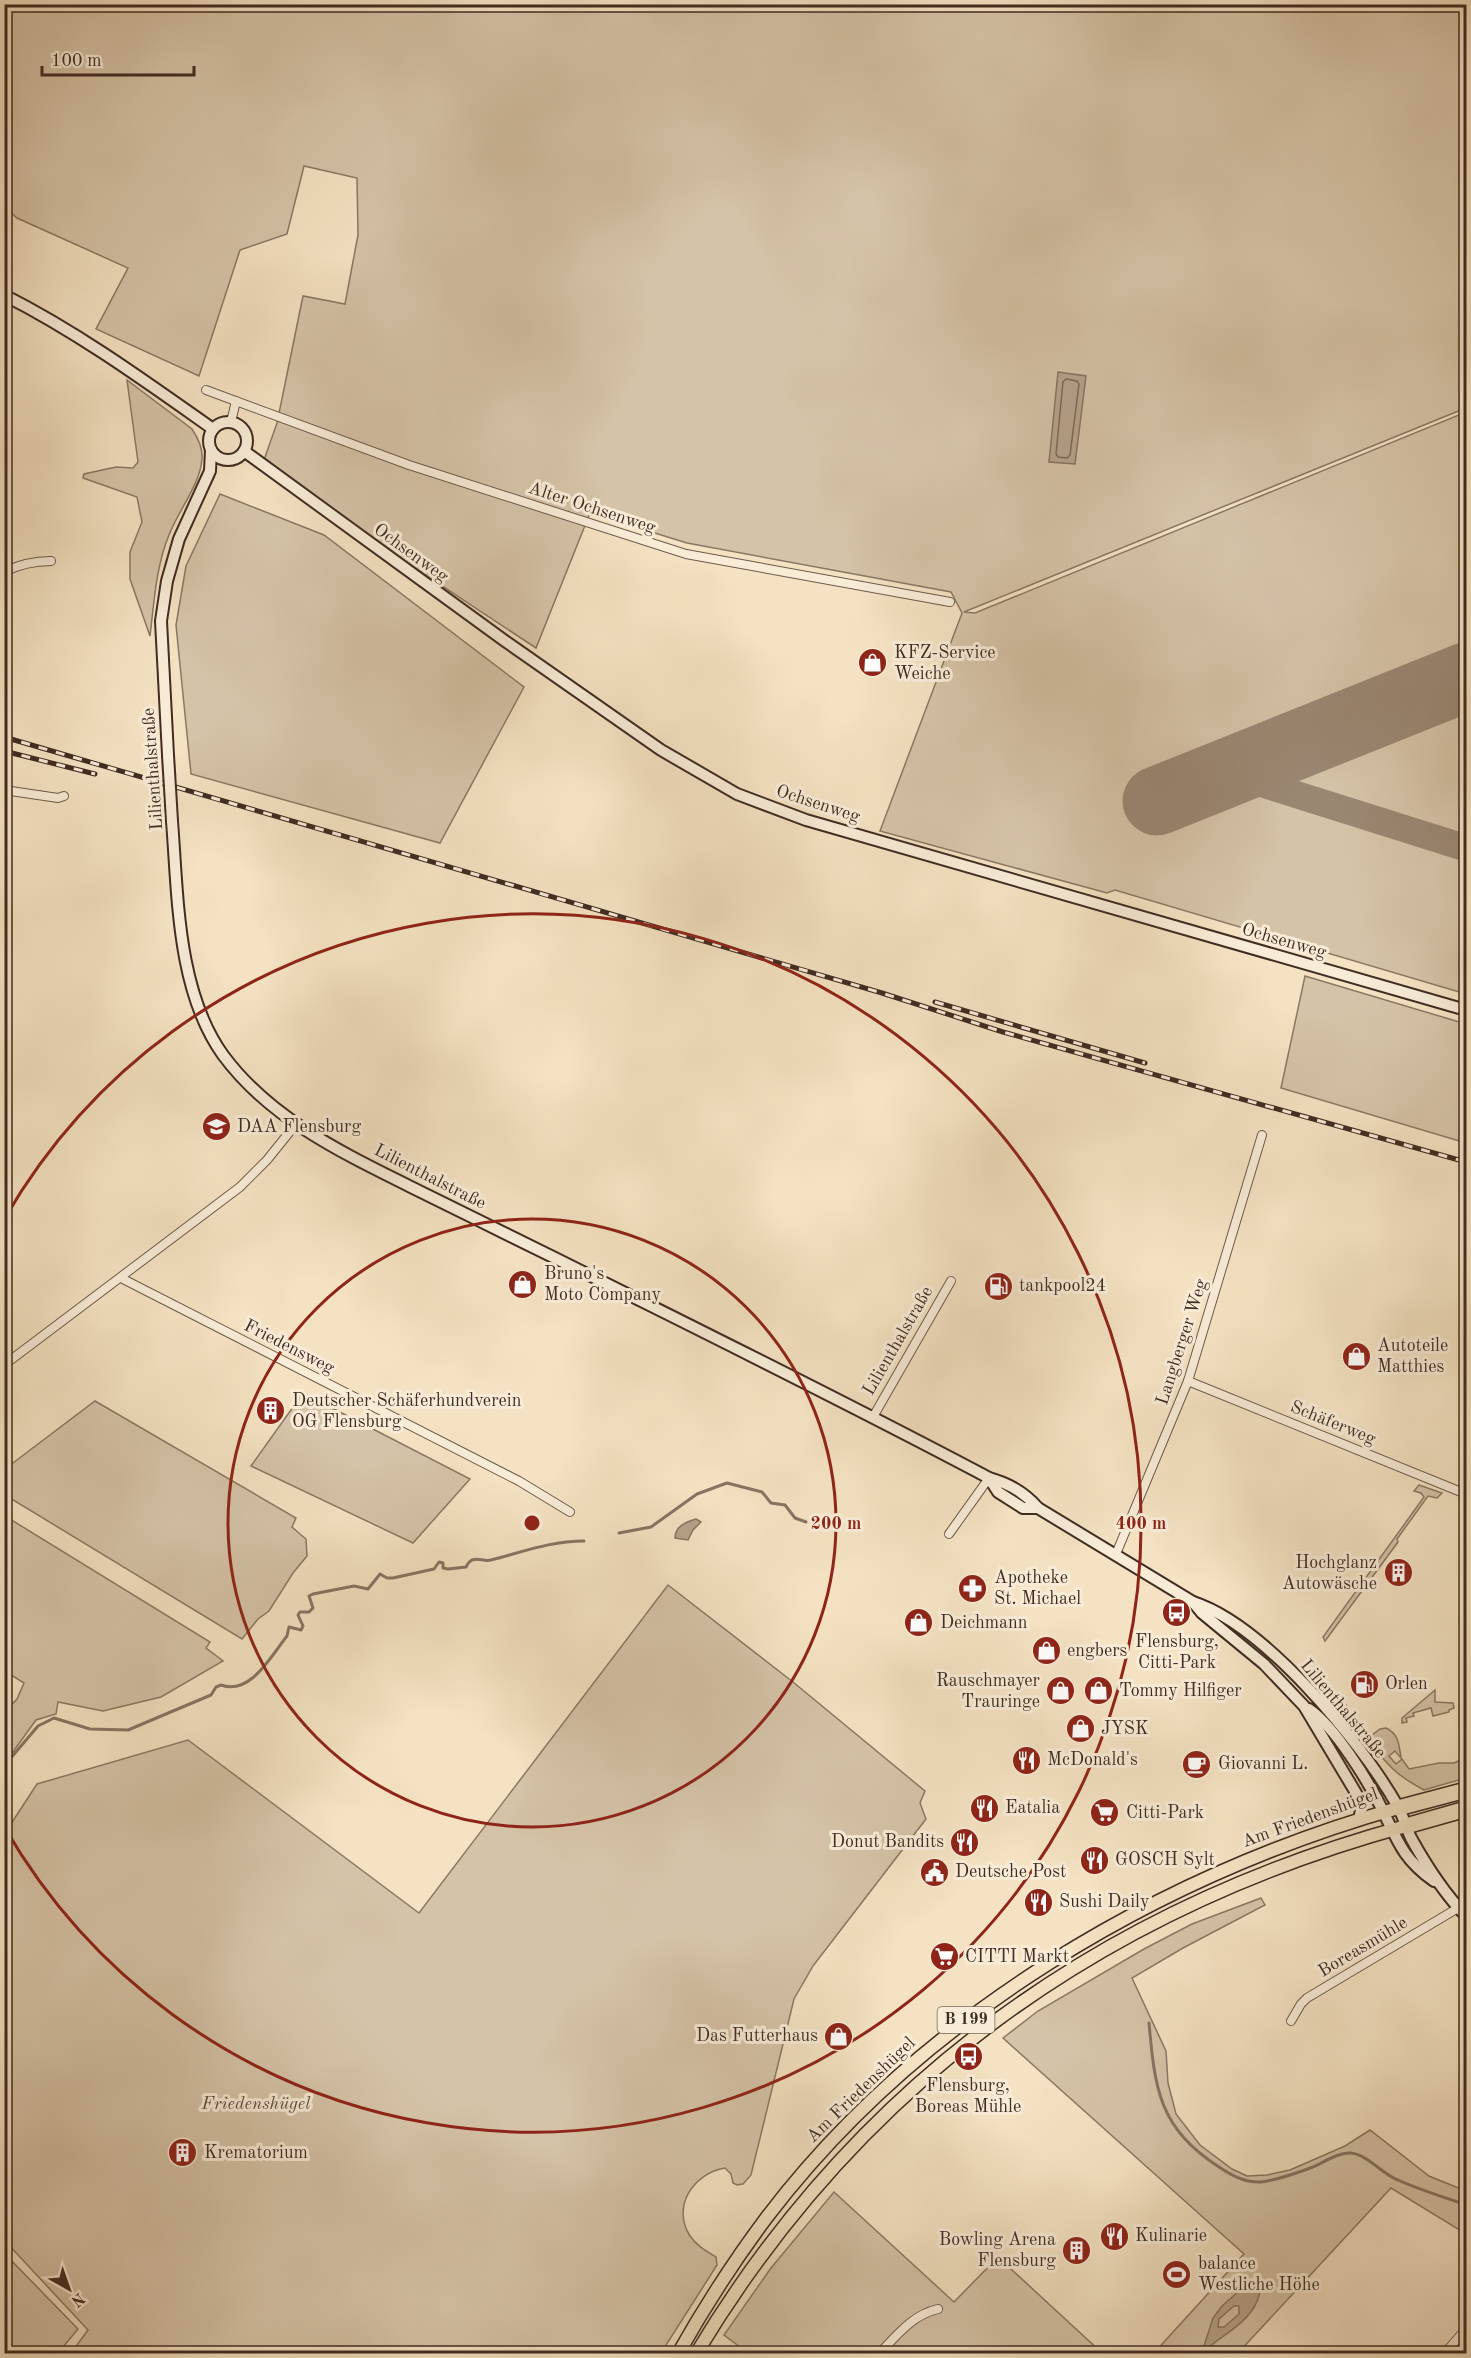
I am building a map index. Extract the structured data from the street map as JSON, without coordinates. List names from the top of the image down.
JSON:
{
  "streets": {
    "highway": ["Am Friedenshügel", "B 199"],
    "street": [
      "Alter Ochsenweg",
      "Ochsenweg",
      "Lilienthalstraße",
      "Langberger Weg",
      "Friedensweg",
      "Schäferweg",
      "Boreasmühle"
    ]
  },
  "crossings": [
    ["Ochsenweg", "Lilienthalstraße"],
    ["Lilienthalstraße", "Langberger Weg"],
    ["Lilienthalstraße", "Am Friedenshügel"],
    ["Langberger Weg", "Schäferweg"]
  ],
  "parks": ["Friedenshügel"],
  "places": {
    "shop": [
      "KFZ-Service Weiche",
      "Bruno's Moto Company",
      "Autoteile Matthies",
      "Deichmann",
      "engbers",
      "Rauschmayer Trauringe",
      "Tommy Hilfiger",
      "JYSK",
      "Das Futterhaus"
    ],
    "school or university": ["DAA Flensburg"],
    "fuel station": ["tankpool24", "Orlen"],
    "building": [
      "Deutscher Schäferhundverein OG Flensburg",
      "Hochglanz Autowäsche",
      "Krematorium",
      "Bowling Arena Flensburg"
    ],
    "pharmacy": ["Apotheke St. Michael"],
    "bus stop": ["Flensburg, Citti-Park", "Flensburg, Boreas Mühle"],
    "restaurant": [
      "McDonald's",
      "Eatalia",
      "Donut Bandits",
      "GOSCH Sylt",
      "Sushi Daily",
      "Kulinarie"
    ],
    "cafe": ["Giovanni L."],
    "supermarket": ["Citti-Park", "CITTI Markt"],
    "public building": ["Deutsche Post"],
    "sports": ["balance Westliche Höhe"]
  },
  "scale_bar": "100 m",
  "north": "bottom right",
  "rings": ["200 m", "400 m"]
}
